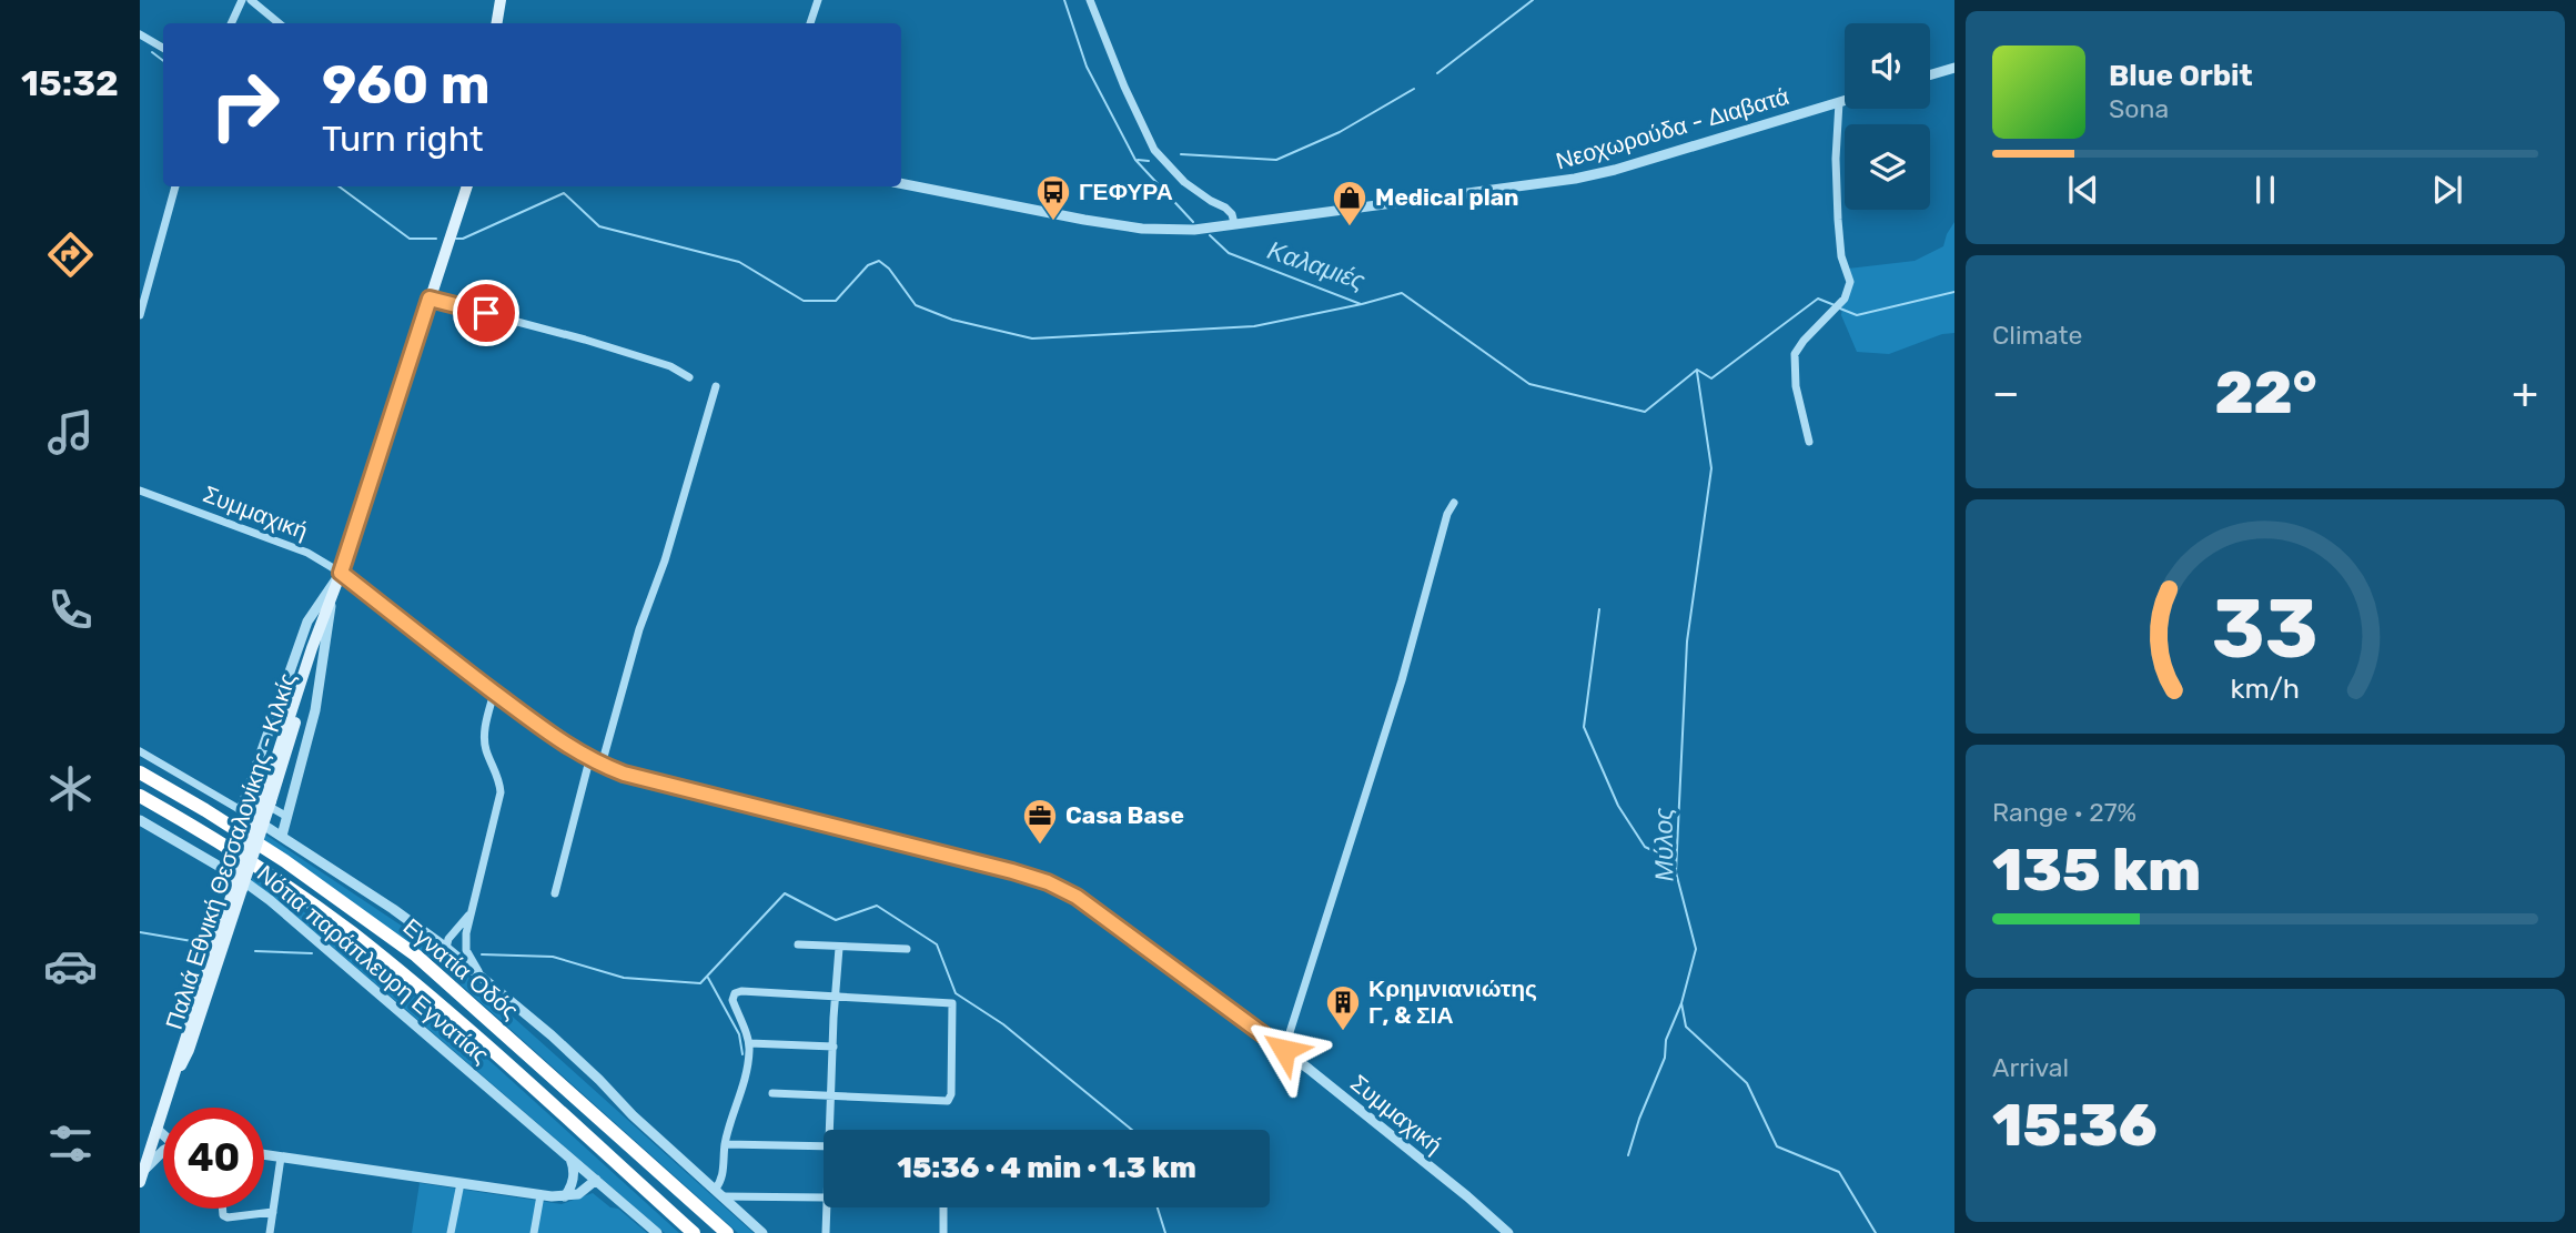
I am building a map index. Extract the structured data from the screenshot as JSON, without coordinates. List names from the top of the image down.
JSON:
{
  "streets": {
    "highway": ["Εγνατία Οδός"],
    "main road": ["Παλιά Εθνική Θεσσαλονίκης - Κιλκίς"],
    "street": ["Νεοχωρούδα - Διαβατά", "Συμμαχική", "Νότια παράπλευρη Εγνατίας"]
  },
  "crossings": [
    ["Συμμαχική", "Παλιά Εθνική Θεσσαλονίκης - Κιλκίς"]
  ],
  "water": ["Καλαμιές", "Μύλος"],
  "places": {
    "bus stop": ["ΓΕΦΥΡΑ"],
    "shop": ["Medical plan"],
    "office": ["Casa Base"],
    "building": ["Κρημνιανιώτης Γ, & ΣΙΑ"]
  },
  "page": {
    "tabs": "15:32",
    "turn": ["960 m", "Turn right"],
    "song": ["Blue Orbit", "Sona"],
    "tile": [
      "Climate",
      ["Range · 27%", "135 km"],
      ["Arrival", "15:36"]
    ],
    "heat": ["−", "22°", "+"],
    "limit": "40",
    "trip": "15:36 · 4 min · 1.3 km",
    "gauge": ["33", "km/h"]
  }
}
